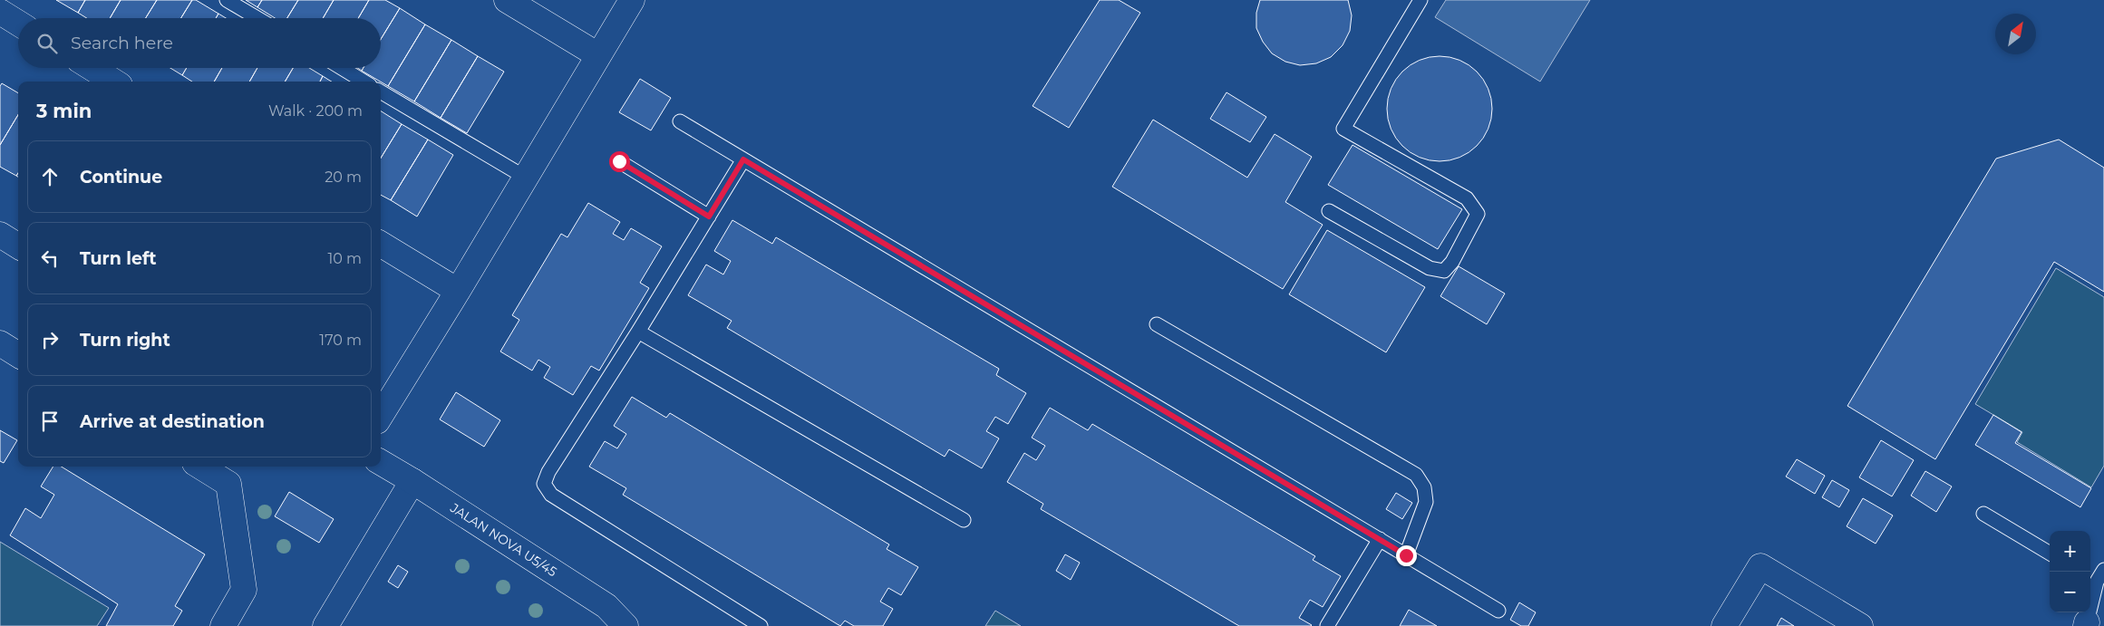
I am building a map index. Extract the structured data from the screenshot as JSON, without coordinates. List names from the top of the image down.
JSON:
{
  "streets": {
    "street": ["JALAN NOVA U5/45"]
  },
  "north": "top right",
  "page": {
    "search": "Search here",
    "heading": ["3 min", "Walk · 200 m"],
    "list": [
      ["Continue", "20 m"],
      ["Turn left", "10 m"],
      ["Turn right", "170 m"],
      "Arrive at destination"
    ],
    "map_buttons": ["+", "−"]
  }
}
